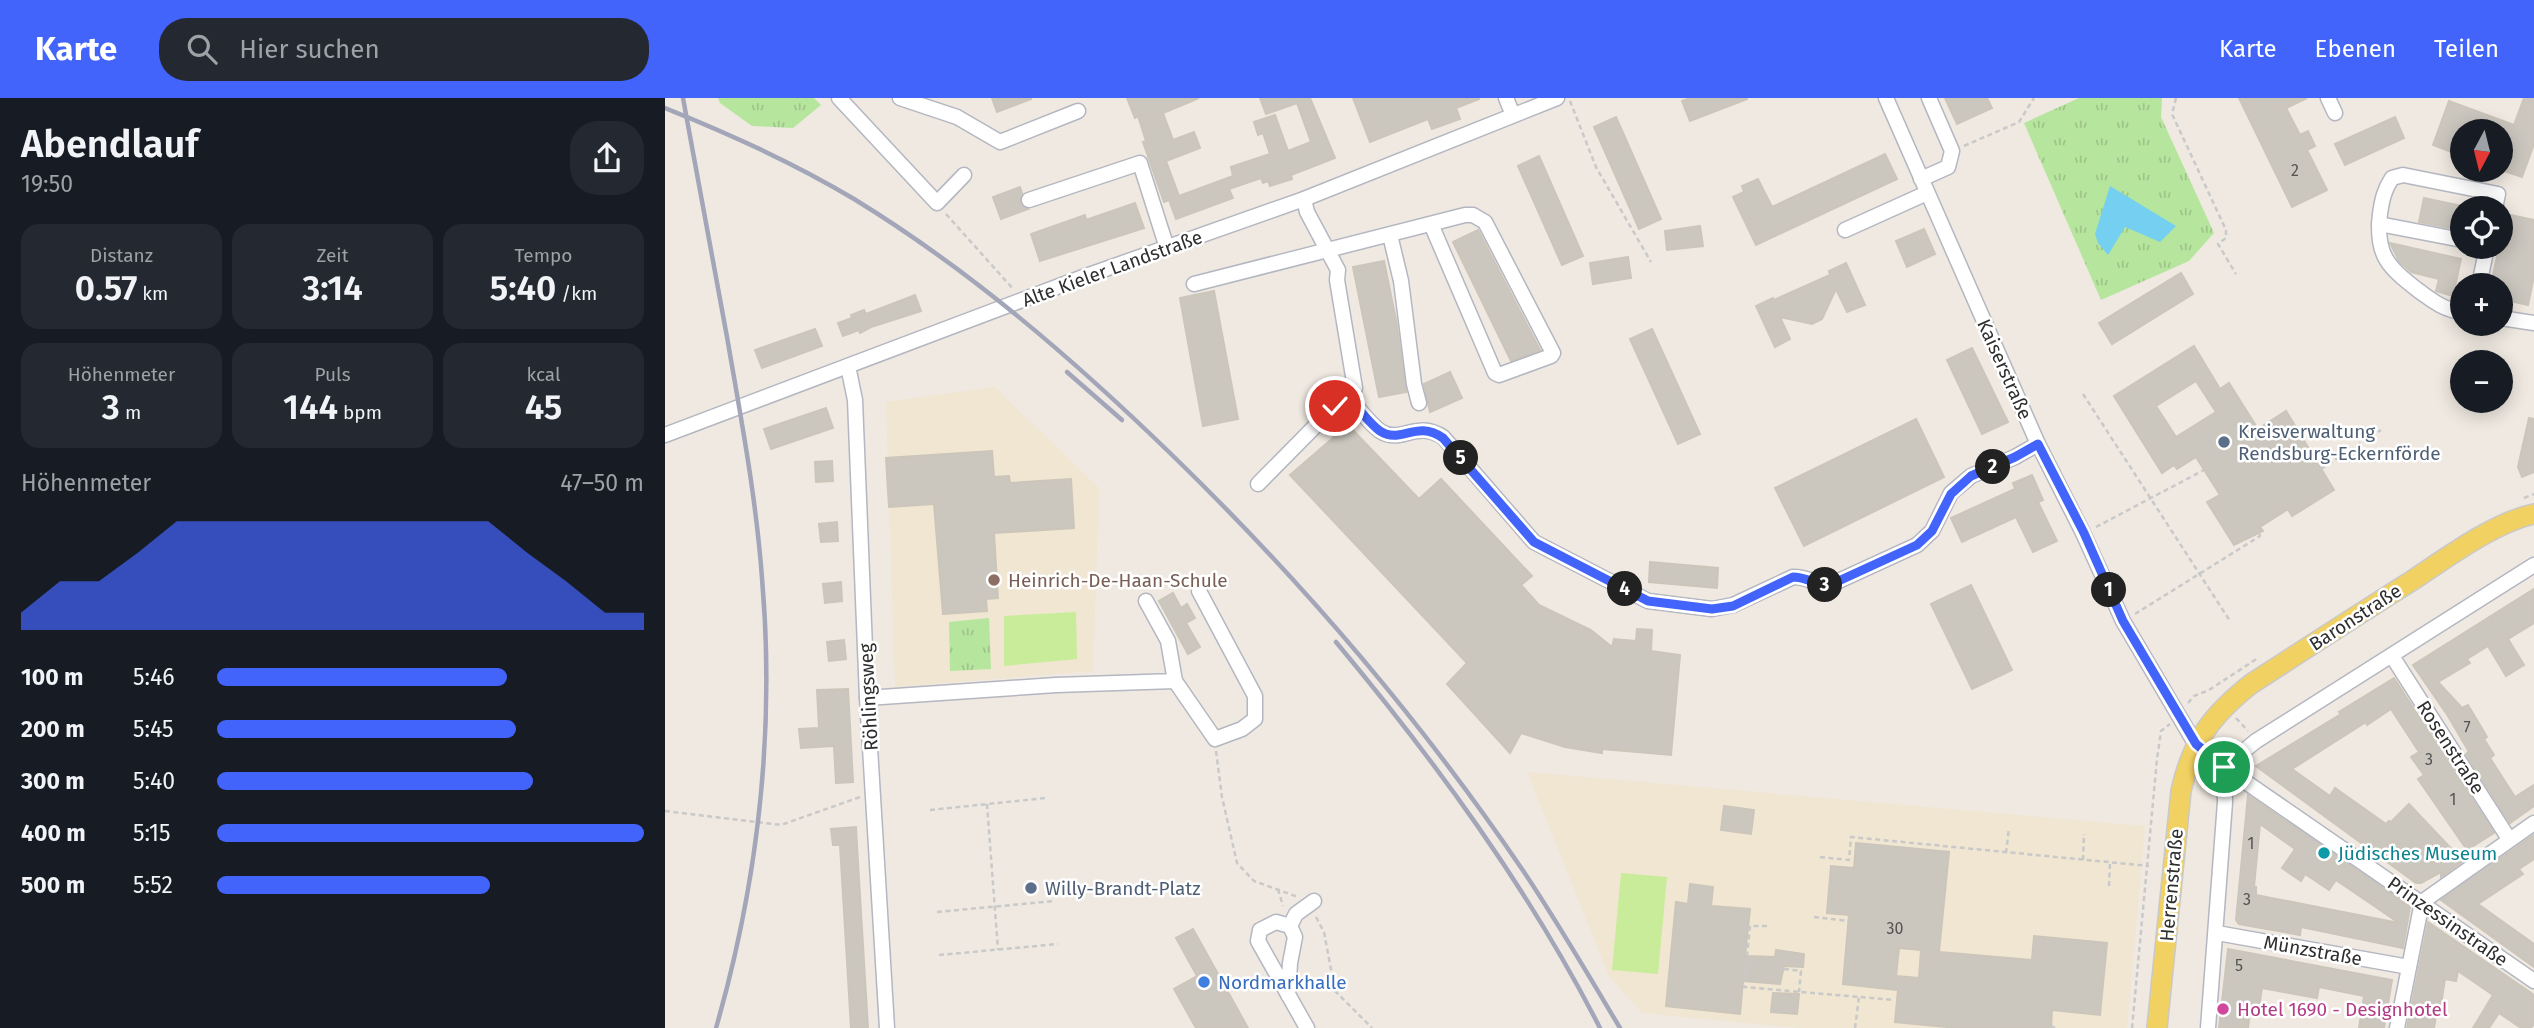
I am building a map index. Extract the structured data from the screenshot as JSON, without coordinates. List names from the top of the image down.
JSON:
{
  "streets": {
    "main road": ["Baronstraße", "Herrenstraße"],
    "street": [
      "Alte Kieler Landstraße",
      "Kaiserstraße",
      "Röhlingsweg",
      "Rosenstraße",
      "Prinzessinstraße",
      "Münzstraße"
    ]
  },
  "crossings": [
    ["Alte Kieler Landstraße", "Röhlingsweg"],
    ["Kaiserstraße", "Baronstraße"],
    ["Kaiserstraße", "Herrenstraße"],
    ["Kaiserstraße", "Prinzessinstraße"],
    ["Baronstraße", "Herrenstraße"],
    ["Baronstraße", "Prinzessinstraße"],
    ["Herrenstraße", "Prinzessinstraße"]
  ],
  "places": [
    "Kreisverwaltung Rendsburg-Eckernförde",
    "Heinrich-De-Haan-Schule",
    "Jüdisches Museum",
    "Willy-Brandt-Platz",
    "Nordmarkhalle",
    "Hotel 1690 - Designhotel"
  ],
  "house_numbers": [
    "2",
    "7",
    "3",
    "1",
    "1",
    "3",
    "30",
    "5"
  ],
  "north": "bottom",
  "page": {
    "header": "Karte",
    "search": "Hier suchen",
    "nav": ["Karte", "Ebenen", "Teilen"],
    "heading": ["Abendlauf", "19:50"],
    "map_buttons": ["+", "−"],
    "stats": [
      ["Distanz", "0.57 km"],
      ["Zeit", "3:14"],
      ["Tempo", "5:40 /km"],
      ["Höhenmeter", "3 m"],
      ["Puls", "144 bpm"],
      ["kcal", "45"]
    ],
    "pins": [
      "5",
      "2",
      "3",
      "4",
      "1"
    ],
    "chart": ["Höhenmeter", "47–50 m"],
    "list": [
      {
        "name": "100 m",
        "note": "5:46"
      },
      {
        "name": "200 m",
        "note": "5:45"
      },
      {
        "name": "300 m",
        "note": "5:40"
      },
      {
        "name": "400 m",
        "note": "5:15"
      },
      {
        "name": "500 m",
        "note": "5:52"
      }
    ]
  }
}
